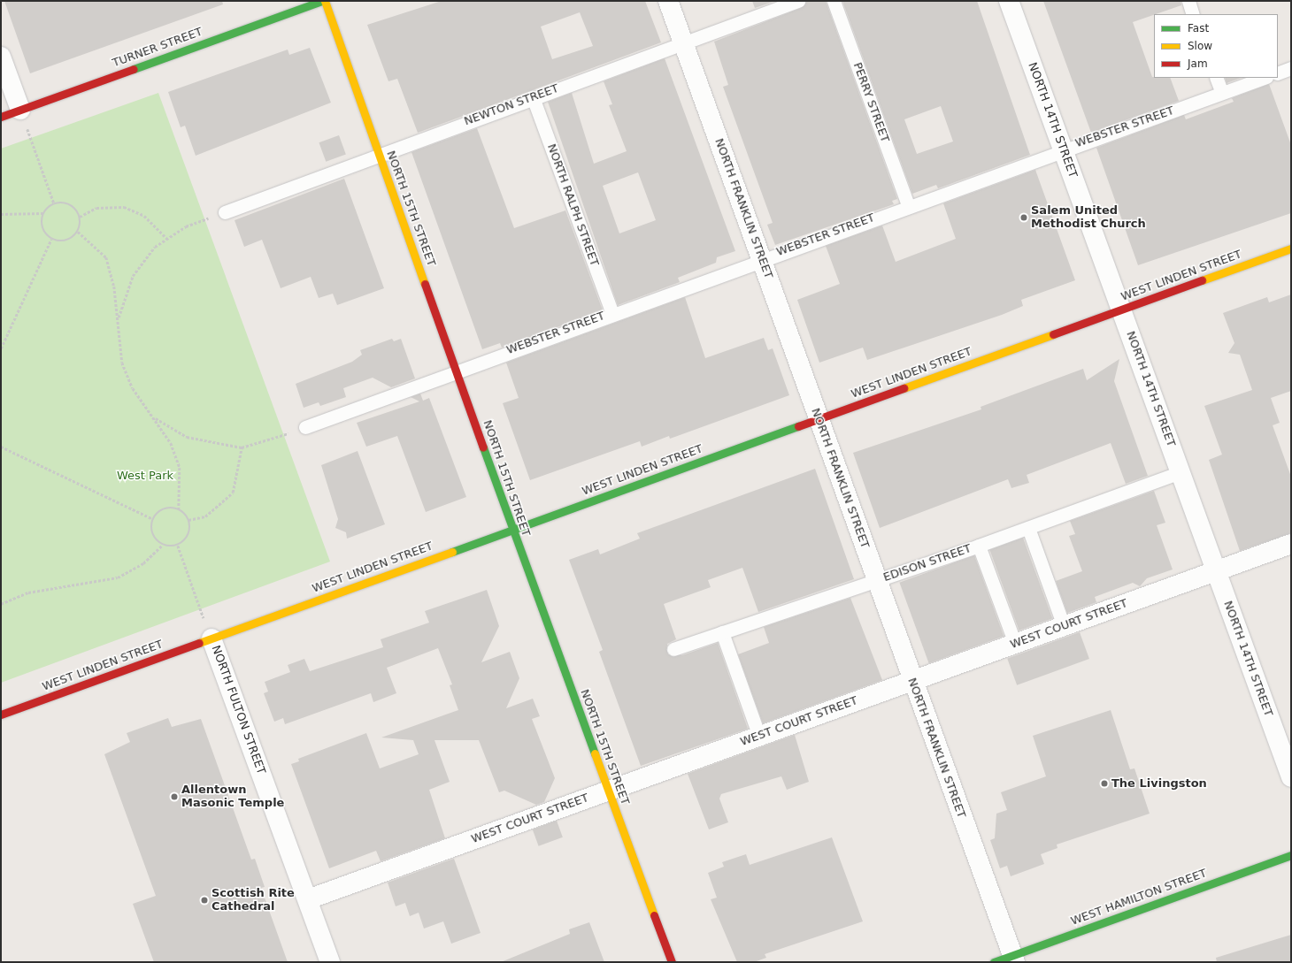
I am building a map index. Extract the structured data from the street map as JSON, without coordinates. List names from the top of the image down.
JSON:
{
  "streets": {
    "street": [
      "TURNER STREET",
      "NORTH 14TH STREET",
      "NORTH 15TH STREET",
      "NORTH FRANKLIN STREET",
      "WEST LINDEN STREET",
      "WEST COURT STREET",
      "NORTH FULTON STREET",
      "WEST HAMILTON STREET"
    ],
    "lane": [
      "PERRY STREET",
      "NEWTON STREET",
      "WEBSTER STREET",
      "NORTH RALPH STREET",
      "EDISON STREET"
    ]
  },
  "crossings": [
    ["TURNER STREET", "NORTH 15TH STREET"],
    ["PERRY STREET", "WEBSTER STREET"],
    ["NEWTON STREET", "NORTH RALPH STREET"],
    ["NEWTON STREET", "NORTH 15TH STREET"],
    ["NEWTON STREET", "NORTH FRANKLIN STREET"],
    ["NORTH 14TH STREET", "WEBSTER STREET"],
    ["NORTH 14TH STREET", "WEST LINDEN STREET"],
    ["NORTH 14TH STREET", "EDISON STREET"],
    ["NORTH 14TH STREET", "WEST COURT STREET"],
    ["WEBSTER STREET", "NORTH RALPH STREET"],
    ["WEBSTER STREET", "NORTH 15TH STREET"],
    ["WEBSTER STREET", "NORTH FRANKLIN STREET"],
    ["NORTH 15TH STREET", "WEST LINDEN STREET"],
    ["NORTH 15TH STREET", "WEST COURT STREET"],
    ["NORTH FRANKLIN STREET", "WEST LINDEN STREET"],
    ["NORTH FRANKLIN STREET", "EDISON STREET"],
    ["NORTH FRANKLIN STREET", "WEST COURT STREET"],
    ["NORTH FRANKLIN STREET", "WEST HAMILTON STREET"],
    ["WEST LINDEN STREET", "NORTH FULTON STREET"],
    ["WEST COURT STREET", "NORTH FULTON STREET"]
  ],
  "parks": ["West Park"],
  "places": [
    "Salem United Methodist Church",
    "The Livingston",
    "Allentown Masonic Temple",
    "Scottish Rite Cathedral"
  ],
  "legend": ["Fast", "Slow", "Jam"]
}
